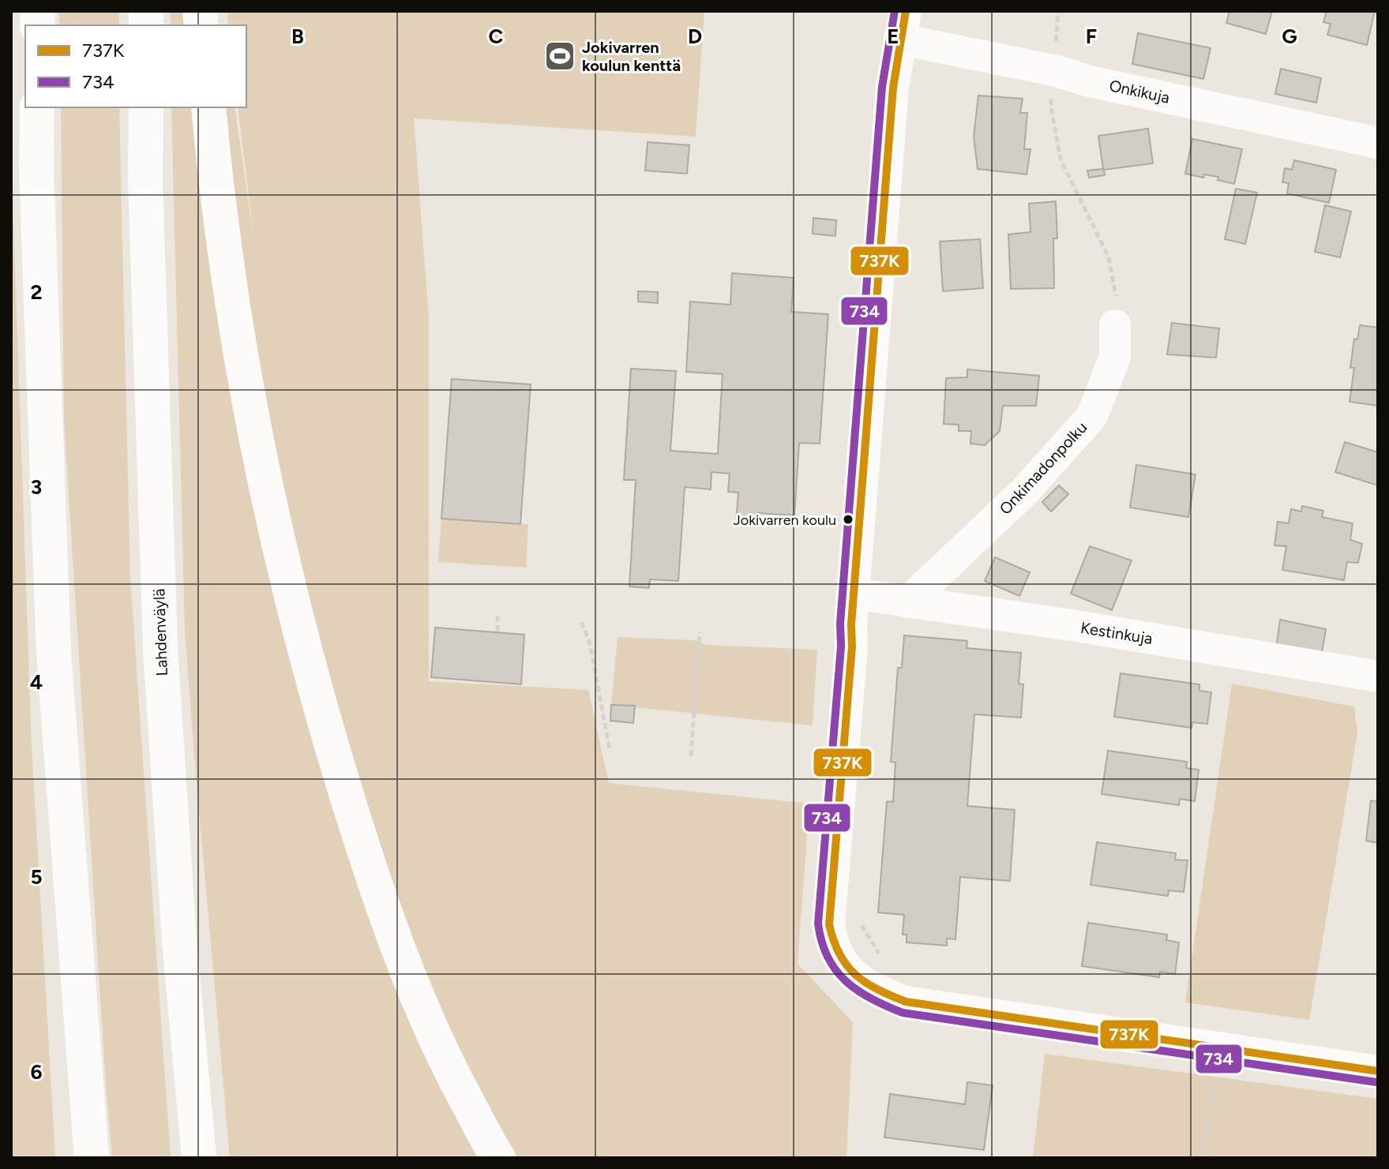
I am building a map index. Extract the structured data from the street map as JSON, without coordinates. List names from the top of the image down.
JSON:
{
  "streets": {
    "highway": ["Lahdenväylä"],
    "street": ["Onkikuja", "Onkimadonpolku", "Kestinkuja"]
  },
  "crossings": [
    ["Onkimadonpolku", "Kestinkuja"]
  ],
  "places": {
    "sports": ["Jokivarren koulun kenttä"],
    "other": ["Jokivarren koulu"]
  },
  "lines": ["transit line 737K", "transit line 734"],
  "legend": ["737K", "734"],
  "grid": {
    "columns": [
      "B",
      "C",
      "D",
      "E",
      "F",
      "G"
    ],
    "rows": [
      "2",
      "3",
      "4",
      "5",
      "6"
    ]
  }
}
